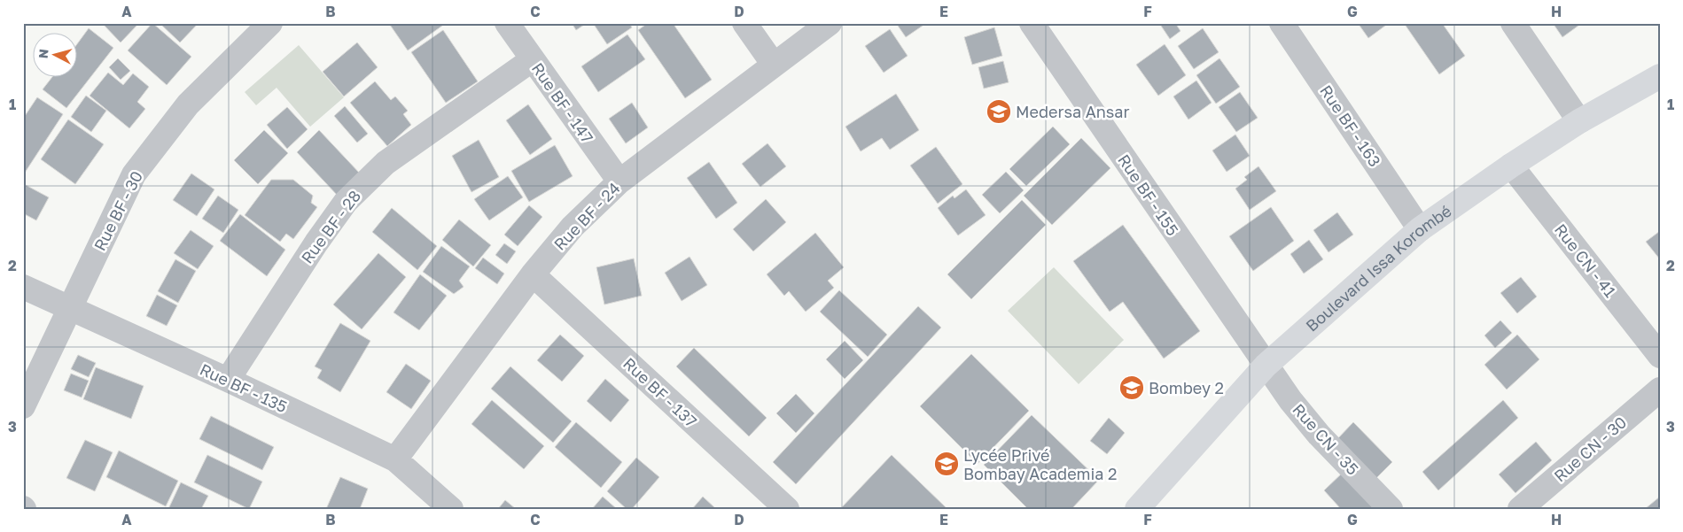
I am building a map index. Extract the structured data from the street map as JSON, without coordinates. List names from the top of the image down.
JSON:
{
  "streets": {
    "street": [
      "Rue BF - 147",
      "Rue BF - 163",
      "Rue BF - 155",
      "Rue BF - 30",
      "Rue BF - 24",
      "Rue BF - 28",
      "Rue CN - 41",
      "Boulevard Issa Korombé",
      "Rue BF - 135",
      "Rue BF - 137",
      "Rue CN - 35",
      "Rue CN - 30"
    ]
  },
  "crossings": [
    ["Rue BF - 147", "Rue BF - 24"],
    ["Rue BF - 147", "Rue BF - 28"],
    ["Rue BF - 163", "Boulevard Issa Korombé"],
    ["Rue BF - 155", "Boulevard Issa Korombé"],
    ["Rue BF - 155", "Rue CN - 35"],
    ["Rue BF - 30", "Rue BF - 135"],
    ["Rue BF - 24", "Rue BF - 135"],
    ["Rue BF - 24", "Rue BF - 137"],
    ["Rue BF - 28", "Rue BF - 135"],
    ["Rue CN - 41", "Boulevard Issa Korombé"],
    ["Boulevard Issa Korombé", "Rue CN - 35"]
  ],
  "places": {
    "school or university": ["Medersa Ansar", "Bombey 2", "Lycée Privé Bombay Academia 2"]
  },
  "north": "left",
  "grid": {
    "columns": [
      "A",
      "B",
      "C",
      "D",
      "E",
      "F",
      "G",
      "H"
    ],
    "rows": ["1", "2", "3"]
  }
}
